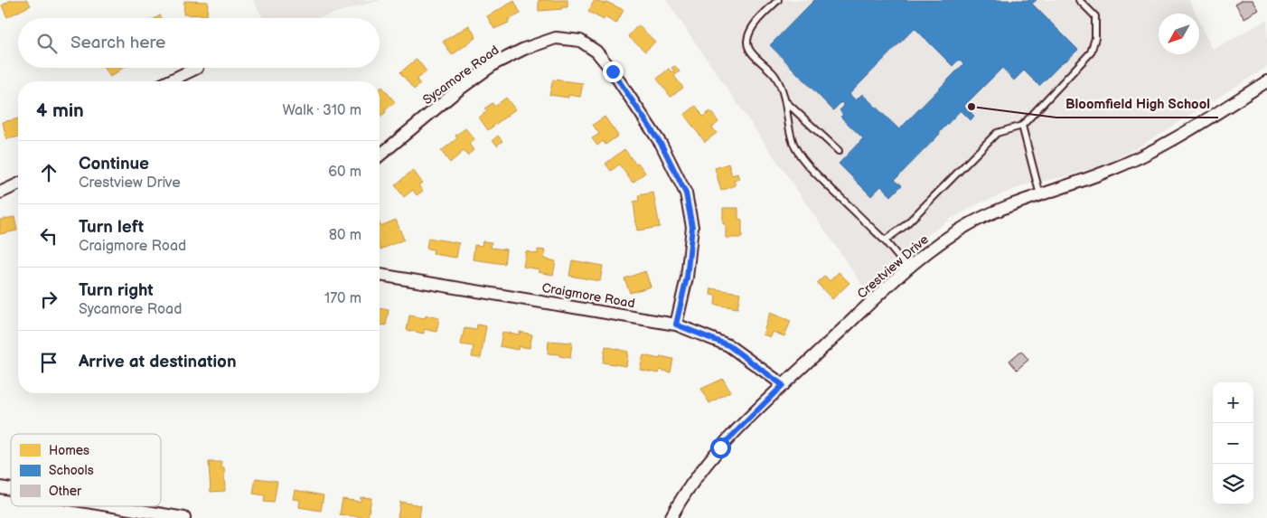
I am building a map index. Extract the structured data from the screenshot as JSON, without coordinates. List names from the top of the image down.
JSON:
{
  "streets": {
    "street": ["Sycamore Road", "Crestview Drive", "Craigmore Road"]
  },
  "crossings": [
    ["Sycamore Road", "Craigmore Road"],
    ["Crestview Drive", "Craigmore Road"]
  ],
  "places": ["Bloomfield High School"],
  "legend": ["Homes", "Schools", "Other"],
  "north": "bottom left",
  "page": {
    "search": "Search here",
    "heading": ["4 min", "Walk · 310 m"],
    "list": [
      ["Continue", "Crestview Drive", "60 m"],
      ["Turn left", "Craigmore Road", "80 m"],
      ["Turn right", "Sycamore Road", "170 m"],
      "Arrive at destination"
    ],
    "map_buttons": ["+", "−"]
  }
}
